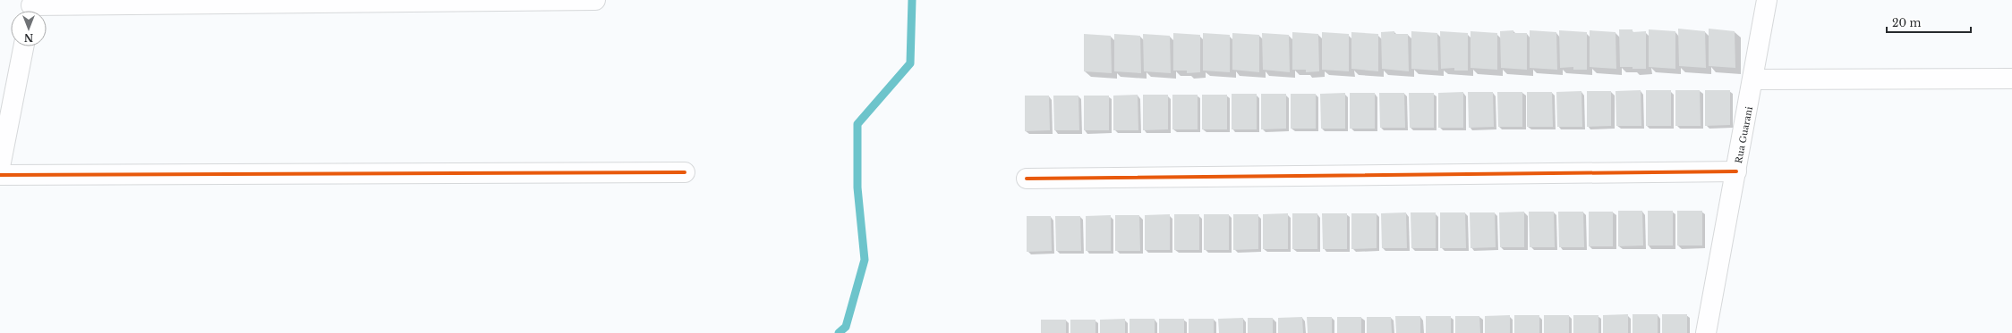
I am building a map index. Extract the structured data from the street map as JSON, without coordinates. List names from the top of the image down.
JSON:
{
  "streets": {
    "street": ["Rua Guarani"]
  },
  "scale_bar": "20 m",
  "north": "bottom"
}
